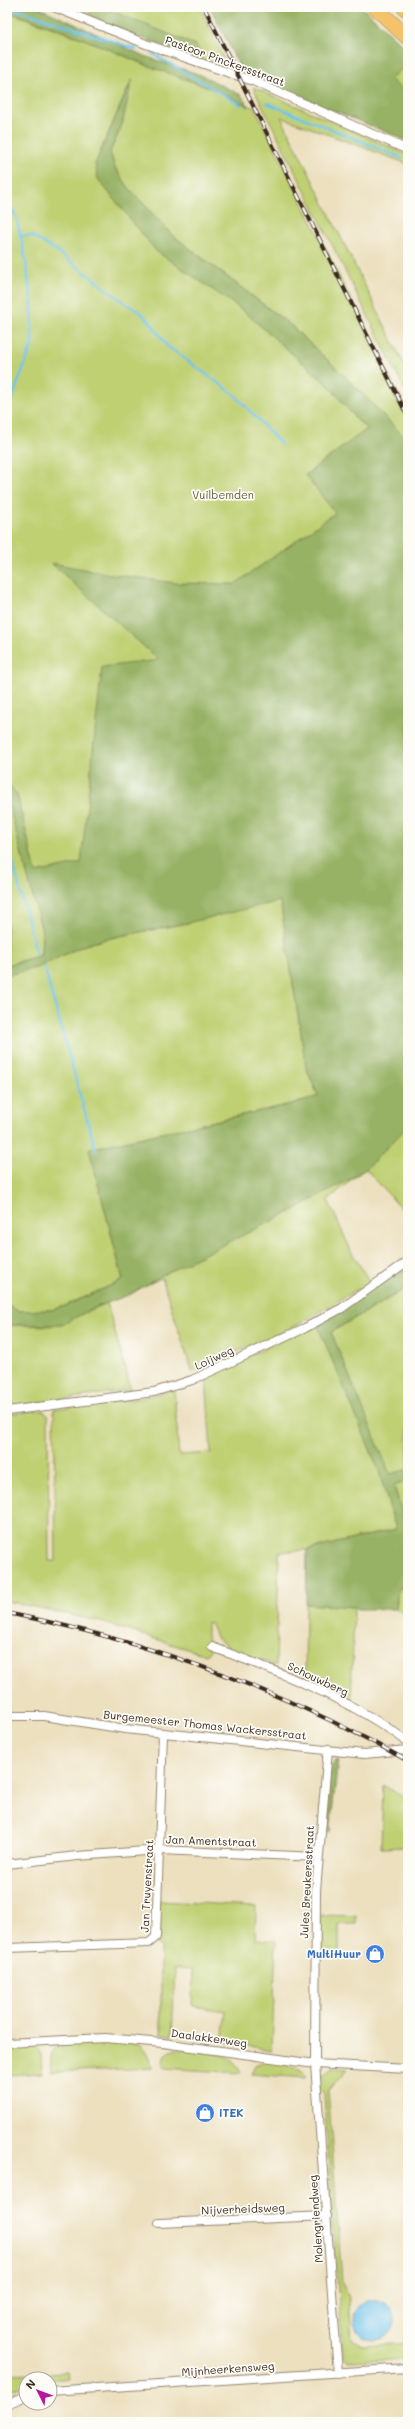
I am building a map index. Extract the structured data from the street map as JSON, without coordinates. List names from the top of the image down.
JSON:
{
  "streets": {
    "street": [
      "Pastoor Pinckersstraat",
      "Loijweg",
      "Schouwberg",
      "Burgemeester Thomas Wackersstraat",
      "Jan Amentstraat",
      "Jules Breukersstraat",
      "Jan Truyenstraat",
      "Daalakkerweg",
      "Nijverheidsweg",
      "Molengriendweg",
      "Mijnheerkensweg"
    ]
  },
  "crossings": [
    ["Burgemeester Thomas Wackersstraat", "Jules Breukersstraat"],
    ["Burgemeester Thomas Wackersstraat", "Jan Truyenstraat"],
    ["Jan Amentstraat", "Jules Breukersstraat"],
    ["Jan Amentstraat", "Jan Truyenstraat"],
    ["Jules Breukersstraat", "Daalakkerweg"],
    ["Jules Breukersstraat", "Molengriendweg"],
    ["Daalakkerweg", "Molengriendweg"],
    ["Nijverheidsweg", "Molengriendweg"],
    ["Molengriendweg", "Mijnheerkensweg"]
  ],
  "parks": ["Vuilbemden"],
  "places": {
    "shop": ["MultiHuur", "iTEK"]
  },
  "north": "top left"
}
